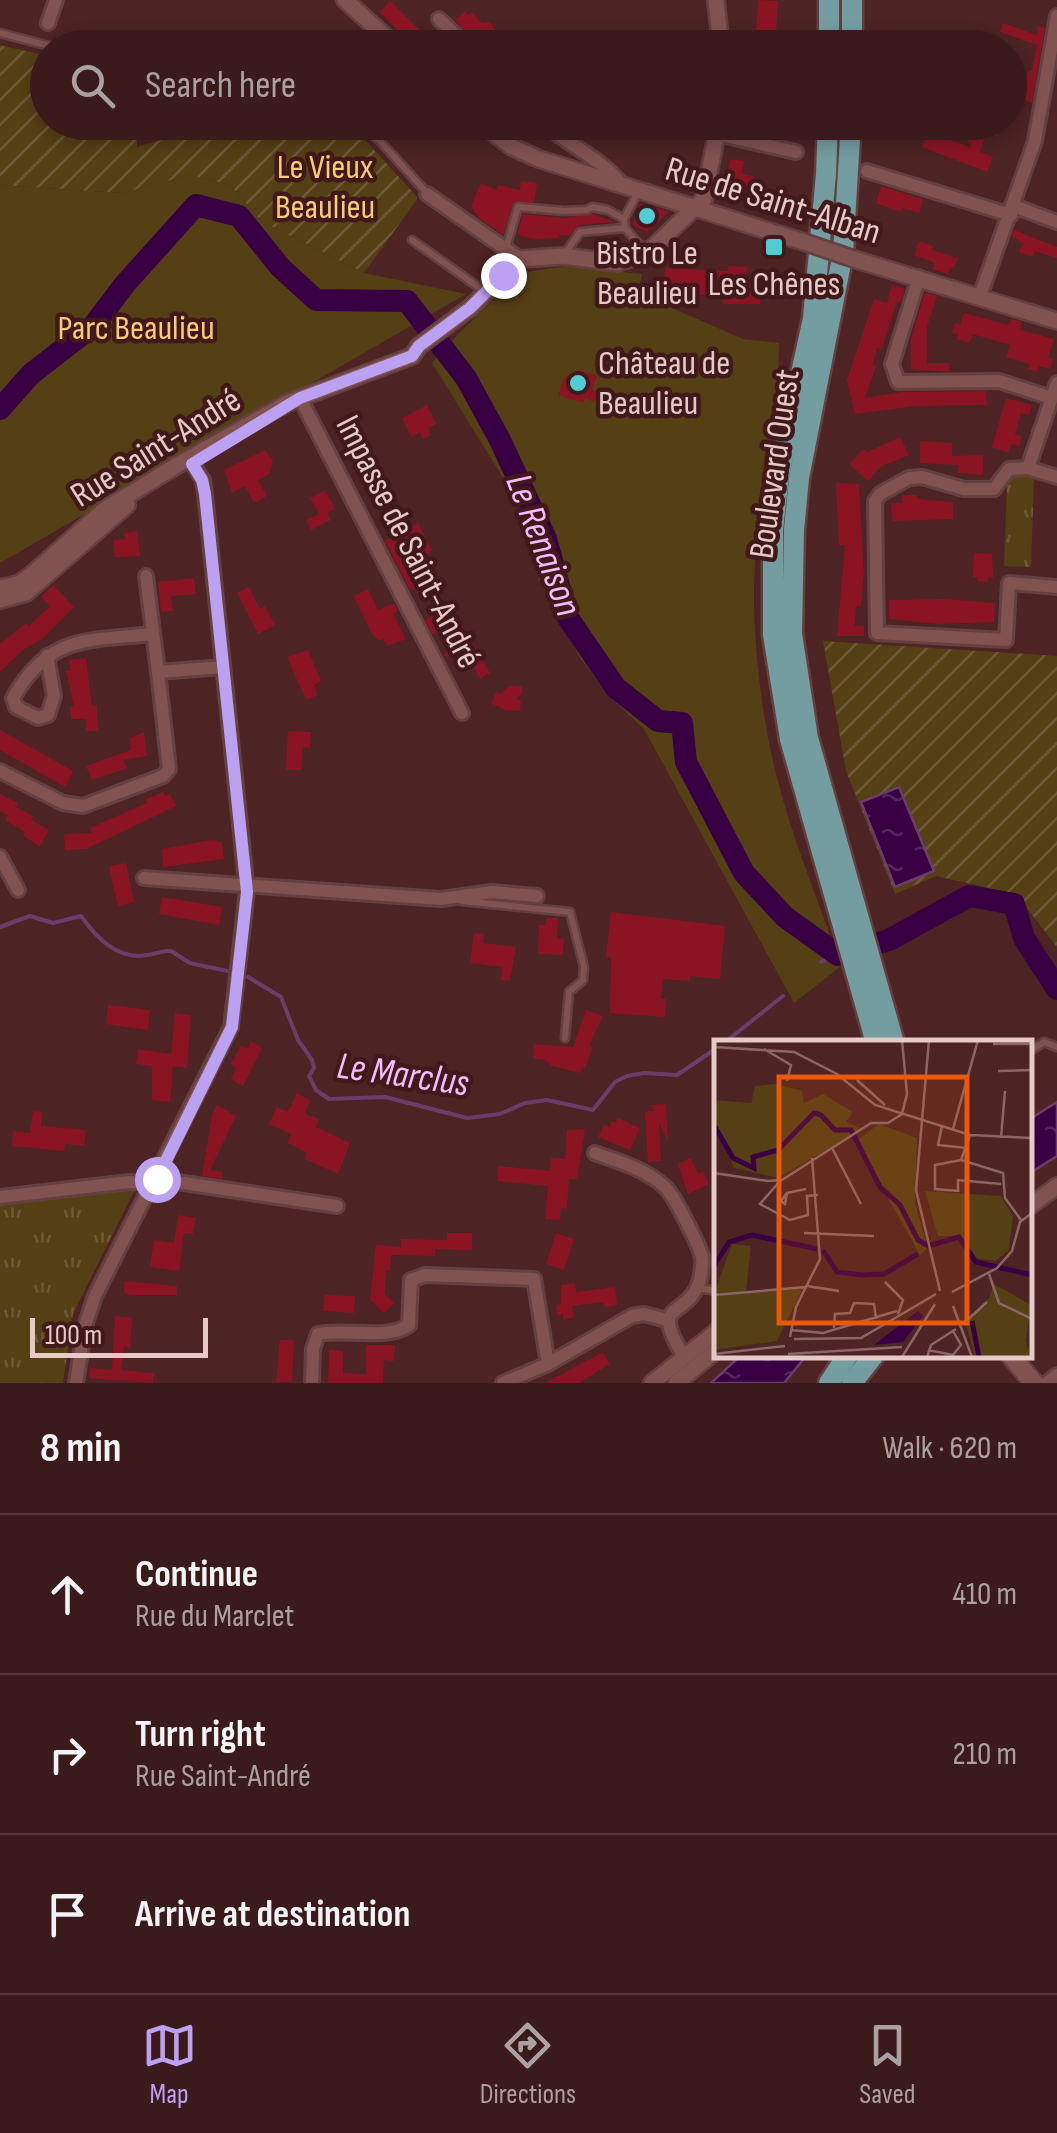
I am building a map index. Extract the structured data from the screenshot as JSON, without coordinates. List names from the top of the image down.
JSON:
{
  "streets": {
    "main road": ["Boulevard Ouest"],
    "street": ["Rue de Saint-Alban", "Rue Saint-André", "Impasse de Saint-André"]
  },
  "crossings": [
    ["Rue Saint-André", "Impasse de Saint-André"]
  ],
  "water": ["Le Renaison", "Le Marclus"],
  "parks": ["Le Vieux Beaulieu", "Parc Beaulieu"],
  "places": {
    "other": ["Bistro Le Beaulieu", "Château de Beaulieu"],
    "transit": ["Les Chênes"]
  },
  "scale_bar": "100 m",
  "page": {
    "search": "Search here",
    "scale": "100 m",
    "heading": ["8 min", "Walk · 620 m"],
    "list": [
      ["Continue", "Rue du Marclet", "410 m"],
      ["Turn right", "Rue Saint-André", "210 m"],
      "Arrive at destination"
    ],
    "nav": ["Map", "Directions", "Saved"]
  }
}
